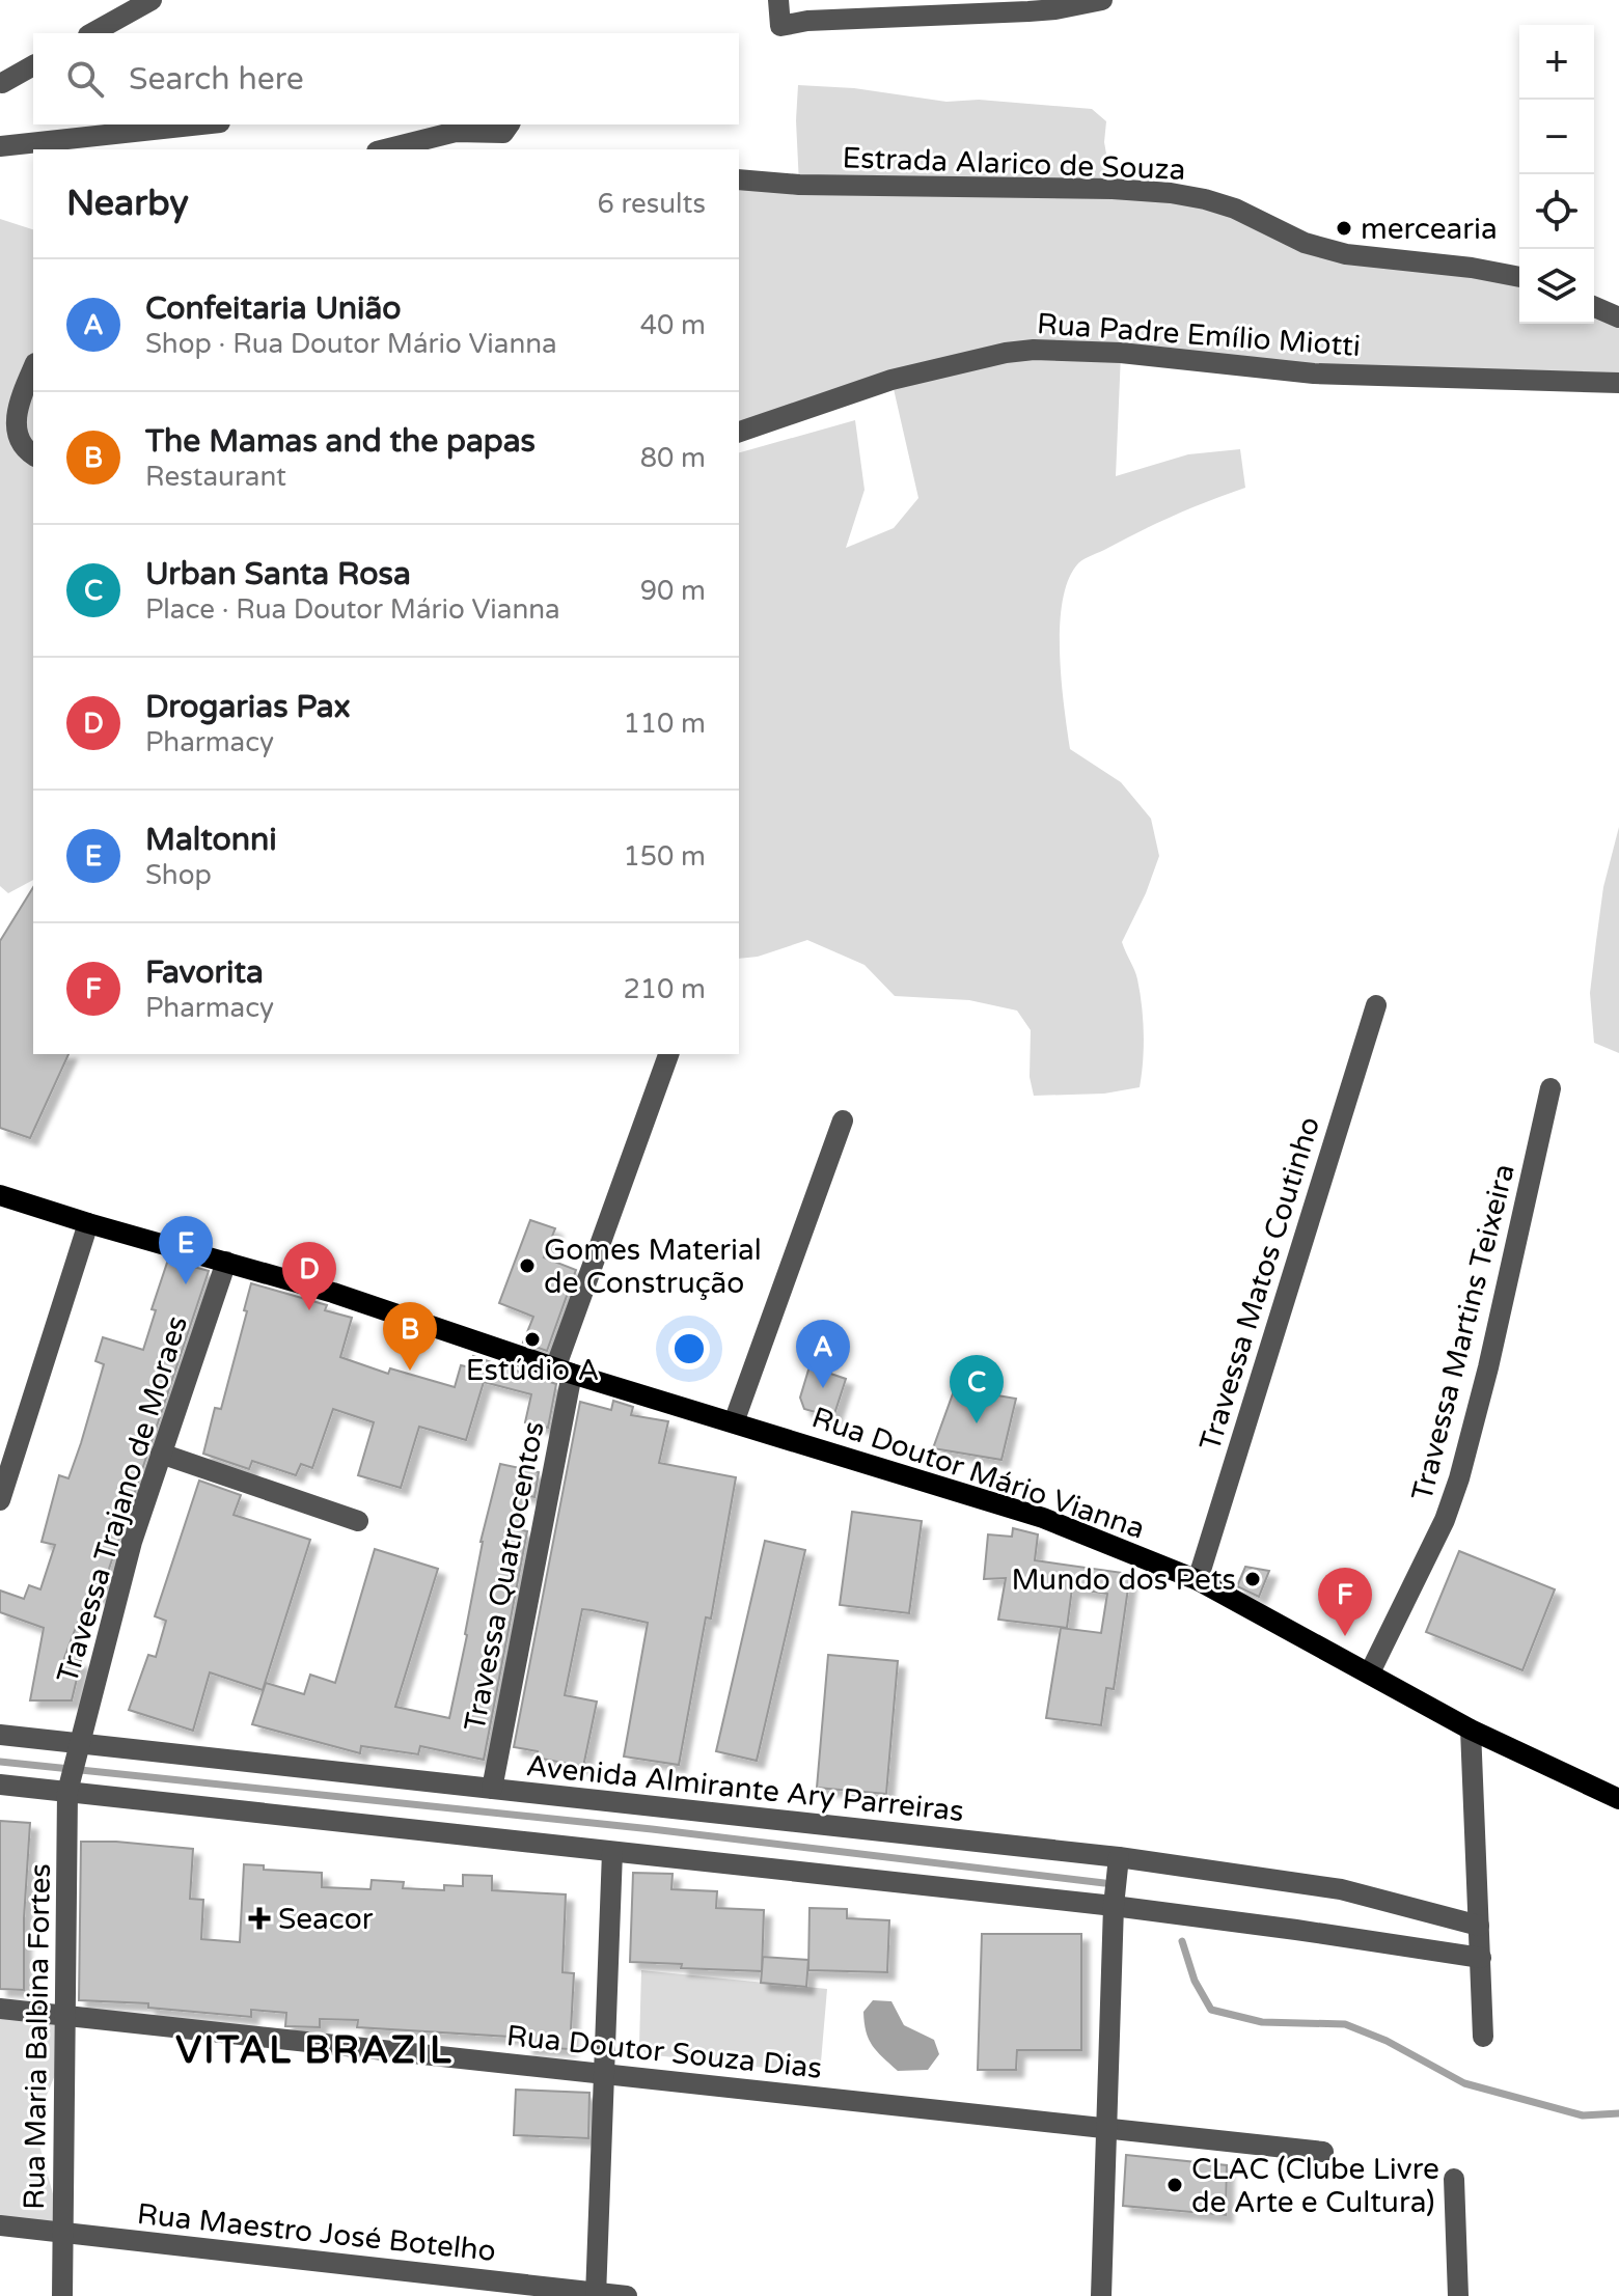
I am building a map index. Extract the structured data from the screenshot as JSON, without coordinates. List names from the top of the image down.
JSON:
{
  "streets": {
    "main road": ["Rua Doutor Mário Vianna"],
    "street": [
      "Estrada Alarico de Souza",
      "Rua Padre Emílio Miotti",
      "Travessa Matos Coutinho",
      "Travessa Martins Teixeira",
      "Travessa Trajano de Moraes",
      "Travessa Quatrocentos",
      "Avenida Almirante Ary Parreiras",
      "Rua Maria Balbina Fortes",
      "Rua Doutor Souza Dias",
      "Rua Maestro José Botelho"
    ]
  },
  "crossings": [
    ["Travessa Matos Coutinho", "Rua Doutor Mário Vianna"],
    ["Travessa Martins Teixeira", "Rua Doutor Mário Vianna"],
    ["Rua Doutor Mário Vianna", "Travessa Trajano de Moraes"],
    ["Rua Doutor Mário Vianna", "Travessa Quatrocentos"],
    ["Travessa Trajano de Moraes", "Avenida Almirante Ary Parreiras"],
    ["Travessa Trajano de Moraes", "Rua Maria Balbina Fortes"],
    ["Travessa Quatrocentos", "Avenida Almirante Ary Parreiras"],
    ["Rua Maria Balbina Fortes", "Rua Doutor Souza Dias"],
    ["Rua Maria Balbina Fortes", "Rua Maestro José Botelho"]
  ],
  "districts": ["VITAL BRAZIL"],
  "places": {
    "other": [
      "mercearia",
      "Gomes Material de Construção",
      "Estúdio A",
      "Mundo dos Pets",
      "CLAC (Clube Livre de Arte e Cultura)"
    ],
    "health": ["Seacor"]
  },
  "page": {
    "map_buttons": ["+", "−"],
    "search": "Search here",
    "heading": ["Nearby", "6 results"],
    "list": [
      {
        "mark": "A",
        "name": "Confeitaria União",
        "note": "Shop · Rua Doutor Mário Vianna",
        "value": "40 m"
      },
      {
        "mark": "B",
        "name": "The Mamas and the papas",
        "note": "Restaurant",
        "value": "80 m"
      },
      {
        "mark": "C",
        "name": "Urban Santa Rosa",
        "note": "Place · Rua Doutor Mário Vianna",
        "value": "90 m"
      },
      {
        "mark": "D",
        "name": "Drogarias Pax",
        "note": "Pharmacy",
        "value": "110 m"
      },
      {
        "mark": "E",
        "name": "Maltonni",
        "note": "Shop",
        "value": "150 m"
      },
      {
        "mark": "F",
        "name": "Favorita",
        "note": "Pharmacy",
        "value": "210 m"
      }
    ],
    "pins": [
      "E",
      "D",
      "B",
      "A",
      "C",
      "F"
    ]
  }
}
